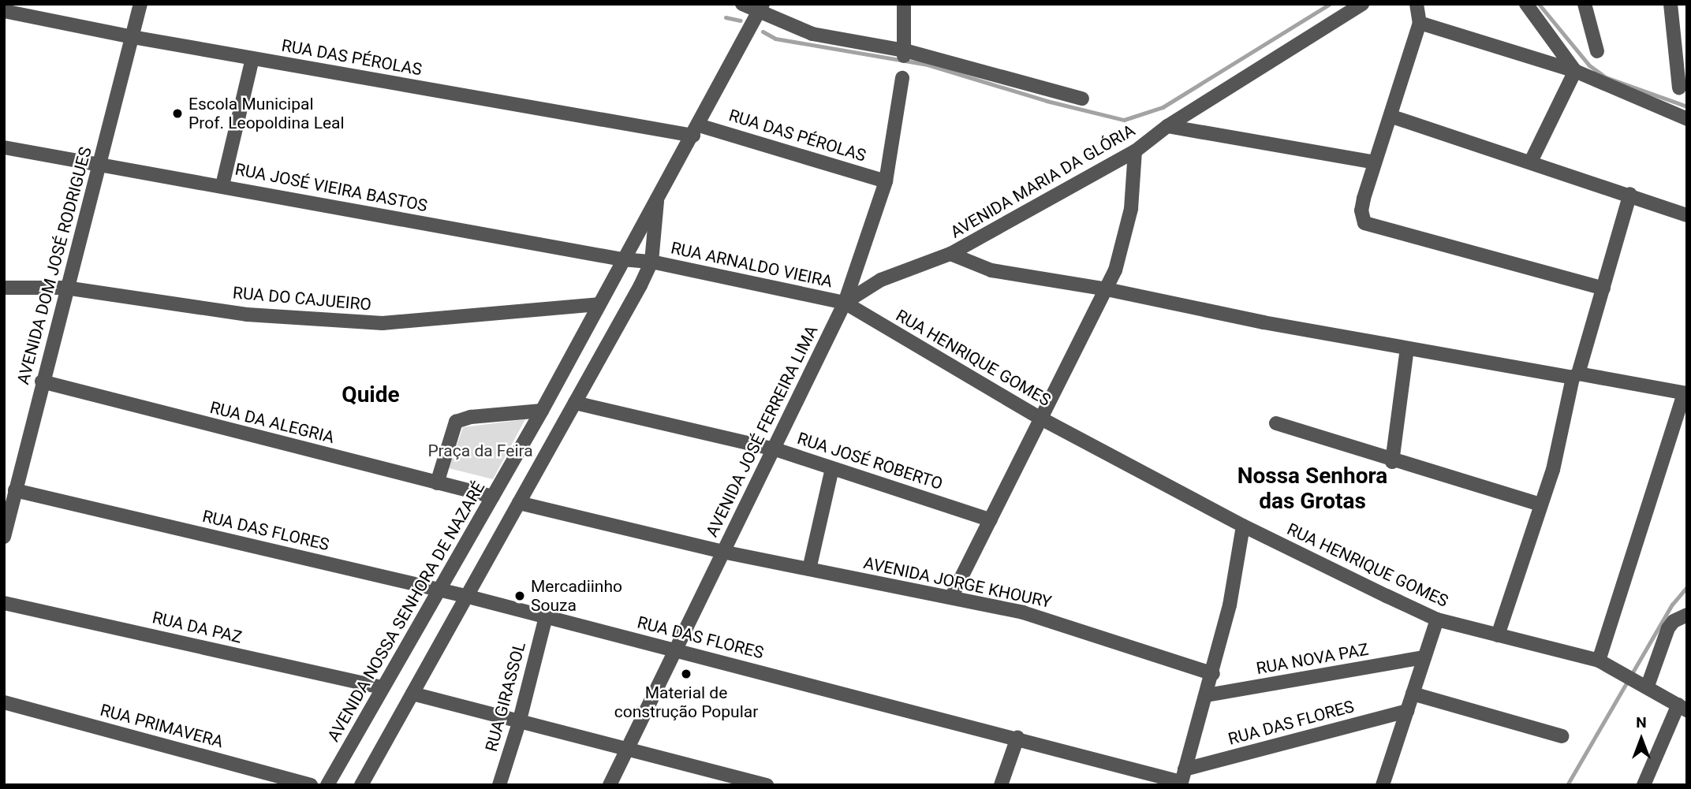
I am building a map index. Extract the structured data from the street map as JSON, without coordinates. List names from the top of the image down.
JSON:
{
  "streets": {
    "street": [
      "RUA DAS PÉROLAS",
      "AVENIDA MARIA DA GLÓRIA",
      "RUA JOSÉ VIEIRA BASTOS",
      "RUA ARNALDO VIEIRA",
      "AVENIDA DOM JOSÉ RODRIGUES",
      "RUA DO CAJUEIRO",
      "RUA HENRIQUE GOMES",
      "RUA DA ALEGRIA",
      "AVENIDA JOSÉ FERREIRA LIMA",
      "RUA JOSÉ ROBERTO",
      "RUA DAS FLORES",
      "AVENIDA JORGE KHOURY",
      "AVENIDA NOSSA SENHORA DE NAZARÉ",
      "RUA DA PAZ",
      "RUA NOVA PAZ",
      "RUA GIRASSOL",
      "RUA PRIMAVERA"
    ]
  },
  "crossings": [
    ["RUA DAS PÉROLAS", "AVENIDA DOM JOSÉ RODRIGUES"],
    ["RUA DAS PÉROLAS", "AVENIDA JOSÉ FERREIRA LIMA"],
    ["RUA DAS PÉROLAS", "AVENIDA NOSSA SENHORA DE NAZARÉ"],
    ["AVENIDA MARIA DA GLÓRIA", "RUA ARNALDO VIEIRA"],
    ["AVENIDA MARIA DA GLÓRIA", "RUA HENRIQUE GOMES"],
    ["AVENIDA MARIA DA GLÓRIA", "AVENIDA JOSÉ FERREIRA LIMA"],
    ["RUA JOSÉ VIEIRA BASTOS", "RUA ARNALDO VIEIRA"],
    ["RUA JOSÉ VIEIRA BASTOS", "AVENIDA DOM JOSÉ RODRIGUES"],
    ["RUA JOSÉ VIEIRA BASTOS", "AVENIDA NOSSA SENHORA DE NAZARÉ"],
    ["RUA ARNALDO VIEIRA", "RUA HENRIQUE GOMES"],
    ["RUA ARNALDO VIEIRA", "AVENIDA JOSÉ FERREIRA LIMA"],
    ["RUA ARNALDO VIEIRA", "AVENIDA NOSSA SENHORA DE NAZARÉ"],
    ["AVENIDA DOM JOSÉ RODRIGUES", "RUA DO CAJUEIRO"],
    ["AVENIDA DOM JOSÉ RODRIGUES", "RUA DA ALEGRIA"],
    ["AVENIDA DOM JOSÉ RODRIGUES", "RUA DAS FLORES"],
    ["RUA DO CAJUEIRO", "AVENIDA NOSSA SENHORA DE NAZARÉ"],
    ["RUA HENRIQUE GOMES", "AVENIDA JOSÉ FERREIRA LIMA"],
    ["RUA DA ALEGRIA", "AVENIDA NOSSA SENHORA DE NAZARÉ"],
    ["AVENIDA JOSÉ FERREIRA LIMA", "RUA JOSÉ ROBERTO"],
    ["AVENIDA JOSÉ FERREIRA LIMA", "RUA DAS FLORES"],
    ["AVENIDA JOSÉ FERREIRA LIMA", "AVENIDA JORGE KHOURY"],
    ["RUA JOSÉ ROBERTO", "AVENIDA NOSSA SENHORA DE NAZARÉ"],
    ["RUA DAS FLORES", "AVENIDA NOSSA SENHORA DE NAZARÉ"],
    ["RUA DAS FLORES", "RUA GIRASSOL"],
    ["AVENIDA NOSSA SENHORA DE NAZARÉ", "RUA DA PAZ"]
  ],
  "districts": ["Quide", "Nossa Senhora das Grotas"],
  "parks": ["Praça da Feira"],
  "places": ["Escola Municipal Prof. Leopoldina Leal", "Mercadiinho Souza", "Material de construção Popular"],
  "north": "top"
}
